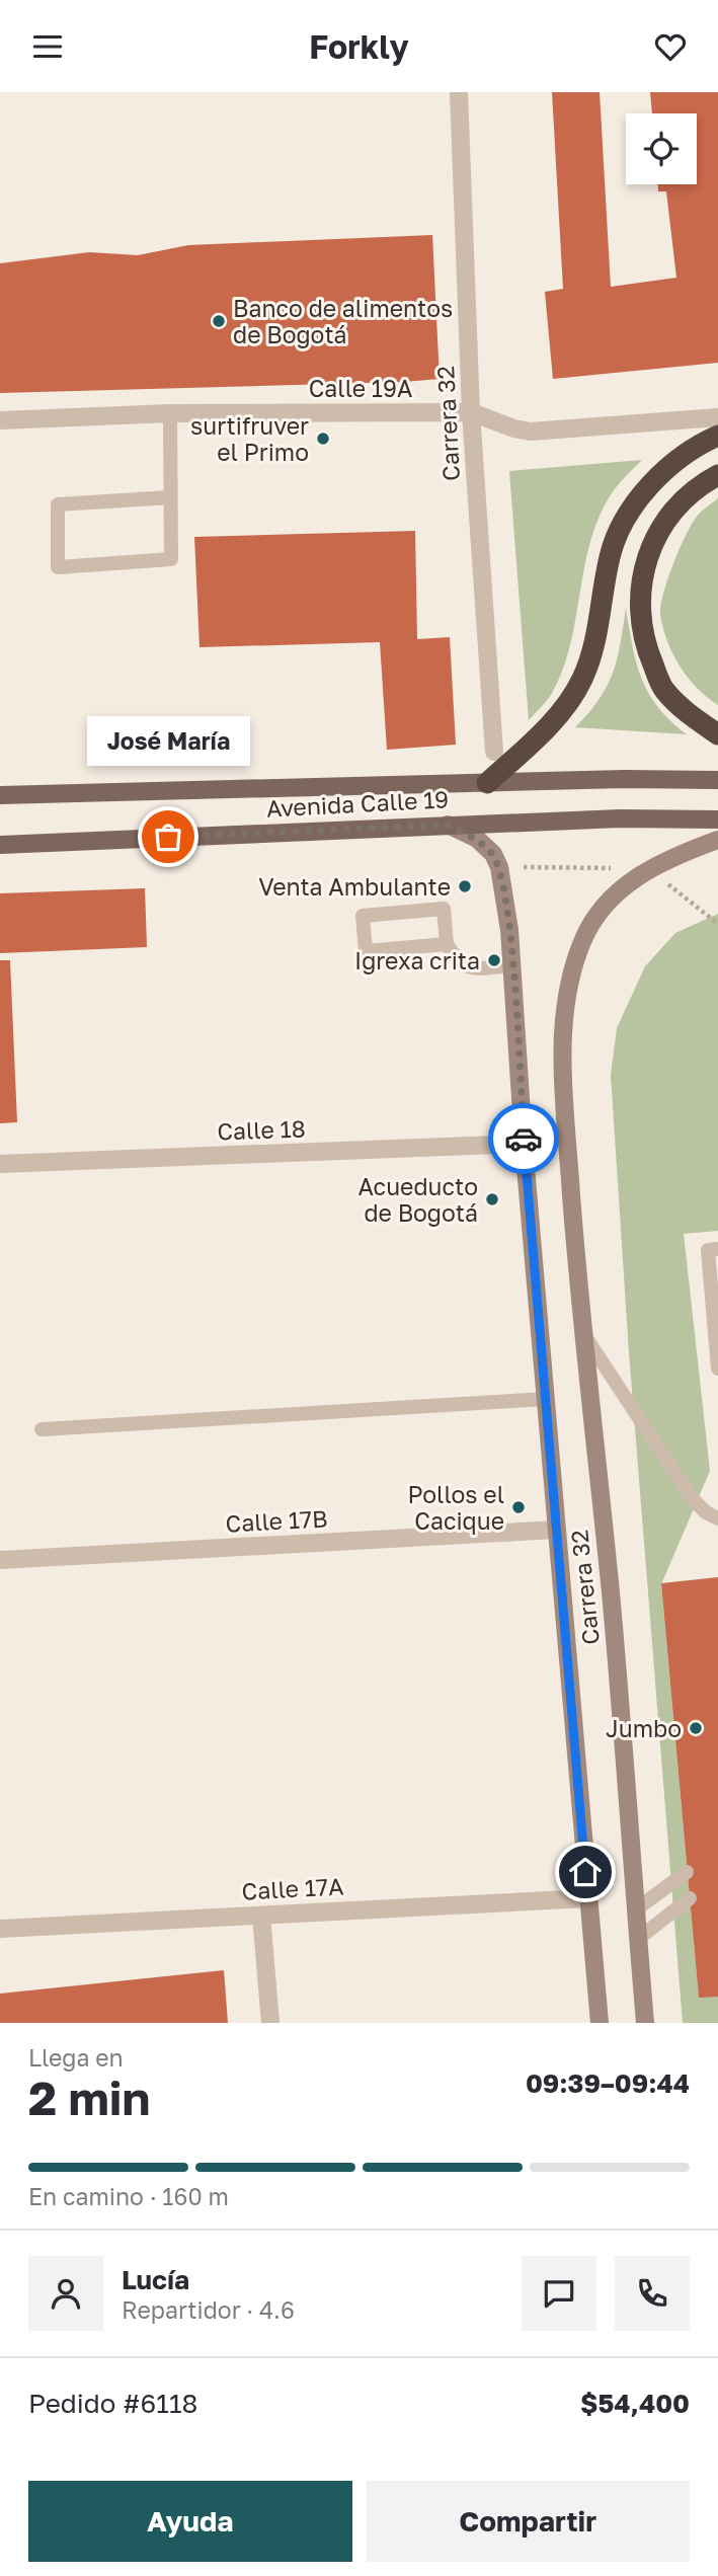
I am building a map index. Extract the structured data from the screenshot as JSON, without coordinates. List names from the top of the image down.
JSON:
{
  "streets": {
    "main road": ["Avenida Calle 19"],
    "street": [
      "Calle 19A",
      "Carrera 32",
      "Calle 18",
      "Calle 17B",
      "Calle 17A"
    ]
  },
  "crossings": [
    ["Calle 19A", "Carrera 32"],
    ["Carrera 32", "Avenida Calle 19"],
    ["Carrera 32", "Calle 18"],
    ["Carrera 32", "Calle 17B"],
    ["Carrera 32", "Calle 17A"]
  ],
  "places": [
    "Banco de alimentos de Bogotá",
    "surtifruver el Primo",
    "José María",
    "Venta Ambulante",
    "Igrexa crita",
    "Acueducto de Bogotá",
    "Pollos el Cacique",
    "Jumbo"
  ],
  "page": {
    "header": "Forkly",
    "bubble": "José María",
    "heading": ["2 min", "Llega en", "09:39–09:44"],
    "panel": [
      "Lucía",
      "Repartidor · 4.6",
      "Pedido #6118",
      "$54,400"
    ],
    "bar": "En camino · 160 m",
    "buttons": ["Ayuda", "Compartir"]
  }
}
